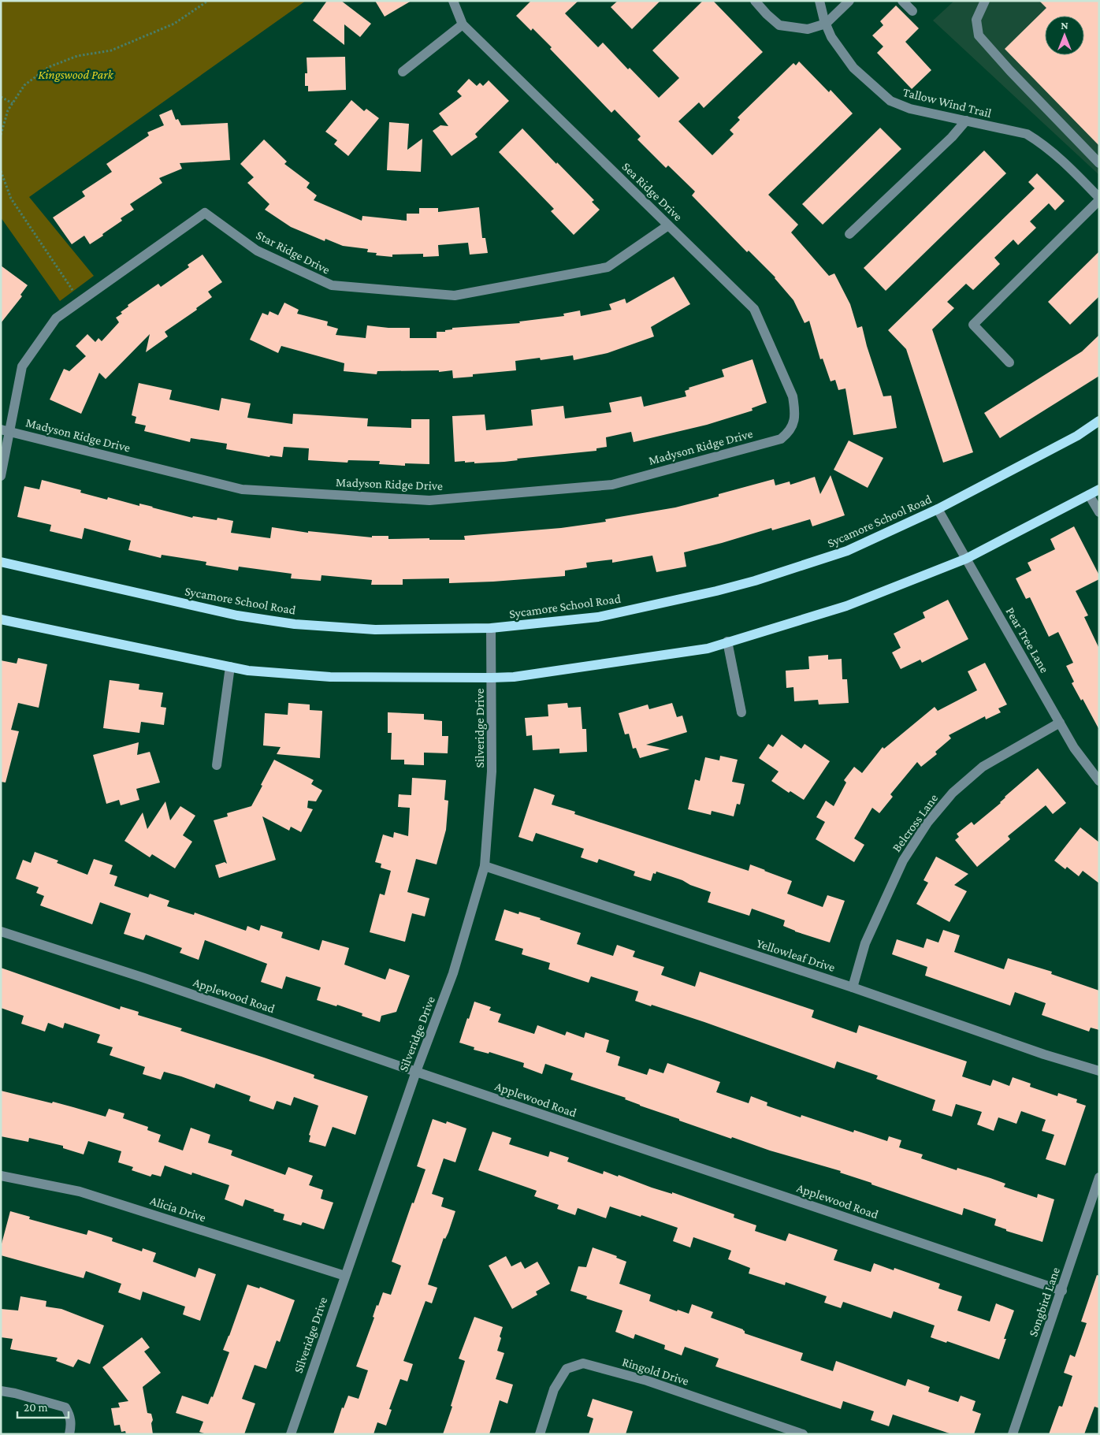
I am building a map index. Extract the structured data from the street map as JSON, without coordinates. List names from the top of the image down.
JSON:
{
  "streets": {
    "main road": ["Sycamore School Road"],
    "street": [
      "Tallow Wind Trail",
      "Sea Ridge Drive",
      "Star Ridge Drive",
      "Madyson Ridge Drive",
      "Pear Tree Lane",
      "Silveridge Drive",
      "Belcross Lane",
      "Yellowleaf Drive",
      "Applewood Road",
      "Alicia Drive",
      "Songbird Lane",
      "Ringold Drive"
    ]
  },
  "crossings": [
    ["Sea Ridge Drive", "Star Ridge Drive"],
    ["Sea Ridge Drive", "Madyson Ridge Drive"],
    ["Star Ridge Drive", "Madyson Ridge Drive"],
    ["Sycamore School Road", "Pear Tree Lane"],
    ["Sycamore School Road", "Silveridge Drive"],
    ["Pear Tree Lane", "Belcross Lane"],
    ["Silveridge Drive", "Yellowleaf Drive"],
    ["Silveridge Drive", "Applewood Road"],
    ["Silveridge Drive", "Alicia Drive"],
    ["Belcross Lane", "Yellowleaf Drive"],
    ["Applewood Road", "Songbird Lane"]
  ],
  "parks": ["Kingswood Park"],
  "scale_bar": "20 m",
  "north": "top"
}
